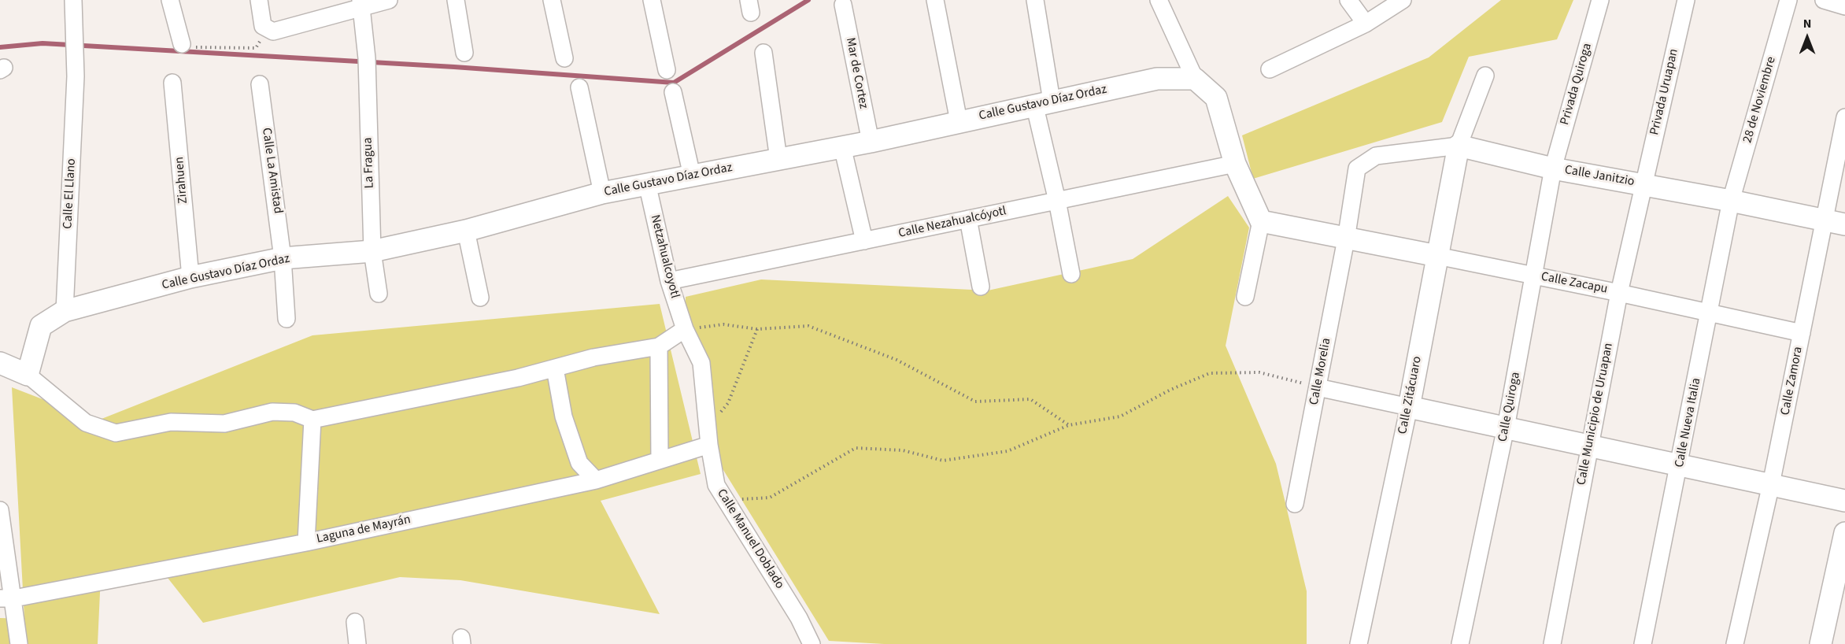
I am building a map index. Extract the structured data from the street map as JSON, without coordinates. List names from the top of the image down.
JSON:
{
  "streets": {
    "street": [
      "Mar de Cortez",
      "Privada Quiroga",
      "Privada Uruapan",
      "28 de Noviembre",
      "Calle Gustavo Díaz Ordaz",
      "La Fragua",
      "Calle La Amistad",
      "Calle Janitzio",
      "Zirahuen",
      "Calle El Llano",
      "Calle Nezahualcóyotl",
      "Netzahualcoyotl",
      "Calle Zacapu",
      "Calle Morelia",
      "Calle Zamora",
      "Calle Zitácuaro",
      "Calle Quiroga",
      "Calle Municipio de Uruapan",
      "Calle Nueva Italia",
      "Laguna de Mayrán",
      "Calle Manuel Doblado"
    ]
  },
  "crossings": [
    ["Mar de Cortez", "Calle Gustavo Díaz Ordaz"],
    ["Privada Quiroga", "Calle Janitzio"],
    ["Privada Quiroga", "Calle Quiroga"],
    ["Privada Uruapan", "Calle Janitzio"],
    ["Privada Uruapan", "Calle Municipio de Uruapan"],
    ["28 de Noviembre", "Calle Janitzio"],
    ["28 de Noviembre", "Calle Nueva Italia"],
    ["Calle Gustavo Díaz Ordaz", "La Fragua"],
    ["Calle Gustavo Díaz Ordaz", "Calle La Amistad"],
    ["Calle Gustavo Díaz Ordaz", "Zirahuen"],
    ["Calle Gustavo Díaz Ordaz", "Calle El Llano"],
    ["Calle Gustavo Díaz Ordaz", "Netzahualcoyotl"],
    ["Calle Janitzio", "Calle Morelia"],
    ["Calle Janitzio", "Calle Zamora"],
    ["Calle Janitzio", "Calle Zitácuaro"],
    ["Calle Janitzio", "Calle Quiroga"],
    ["Calle Janitzio", "Calle Municipio de Uruapan"],
    ["Calle Janitzio", "Calle Nueva Italia"],
    ["Calle Nezahualcóyotl", "Netzahualcoyotl"],
    ["Netzahualcoyotl", "Laguna de Mayrán"],
    ["Netzahualcoyotl", "Calle Manuel Doblado"],
    ["Calle Zacapu", "Calle Morelia"],
    ["Calle Zacapu", "Calle Zamora"],
    ["Calle Zacapu", "Calle Zitácuaro"],
    ["Calle Zacapu", "Calle Quiroga"],
    ["Calle Zacapu", "Calle Municipio de Uruapan"],
    ["Calle Zacapu", "Calle Nueva Italia"],
    ["Laguna de Mayrán", "Calle Manuel Doblado"]
  ],
  "north": "top"
}
